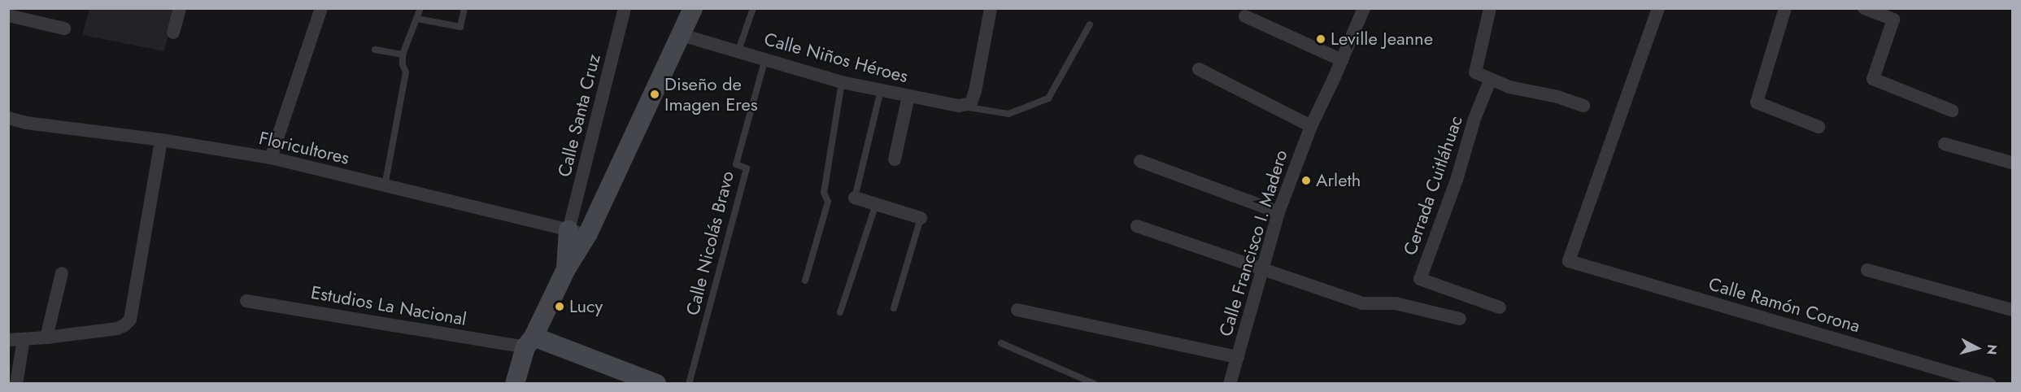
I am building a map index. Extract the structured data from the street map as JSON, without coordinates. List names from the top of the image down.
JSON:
{
  "streets": {
    "street": [
      "Calle Niños Héroes",
      "Calle Santa Cruz",
      "Floricultores",
      "Cerrada Cuitláhuac",
      "Calle Francisco I. Madero",
      "Calle Ramón Corona",
      "Estudios La Nacional"
    ],
    "lane": ["Calle Nicolás Bravo"]
  },
  "crossings": [
    ["Calle Niños Héroes", "Calle Nicolás Bravo"],
    ["Calle Santa Cruz", "Floricultores"]
  ],
  "places": [
    "Leville Jeanne",
    "Diseño de Imagen Eres",
    "Arleth",
    "Lucy"
  ],
  "north": "right"
}
